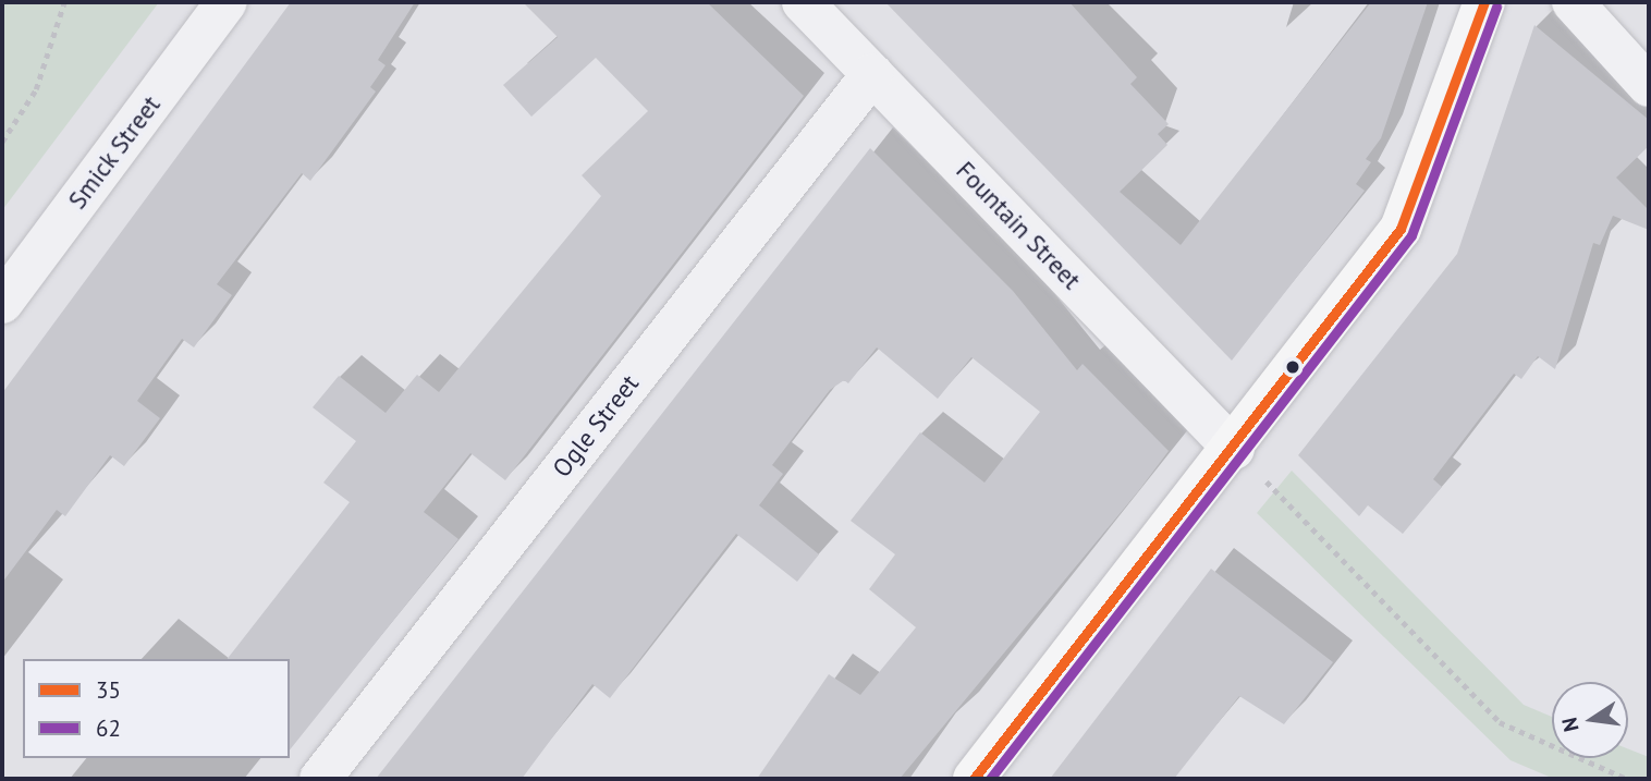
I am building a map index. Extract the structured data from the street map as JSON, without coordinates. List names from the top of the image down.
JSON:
{
  "streets": {
    "street": ["Smick Street", "Fountain Street", "Ogle Street"]
  },
  "crossings": [
    ["Fountain Street", "Ogle Street"]
  ],
  "lines": ["transit line 35", "transit line 62"],
  "legend": ["35", "62"],
  "north": "left"
}
